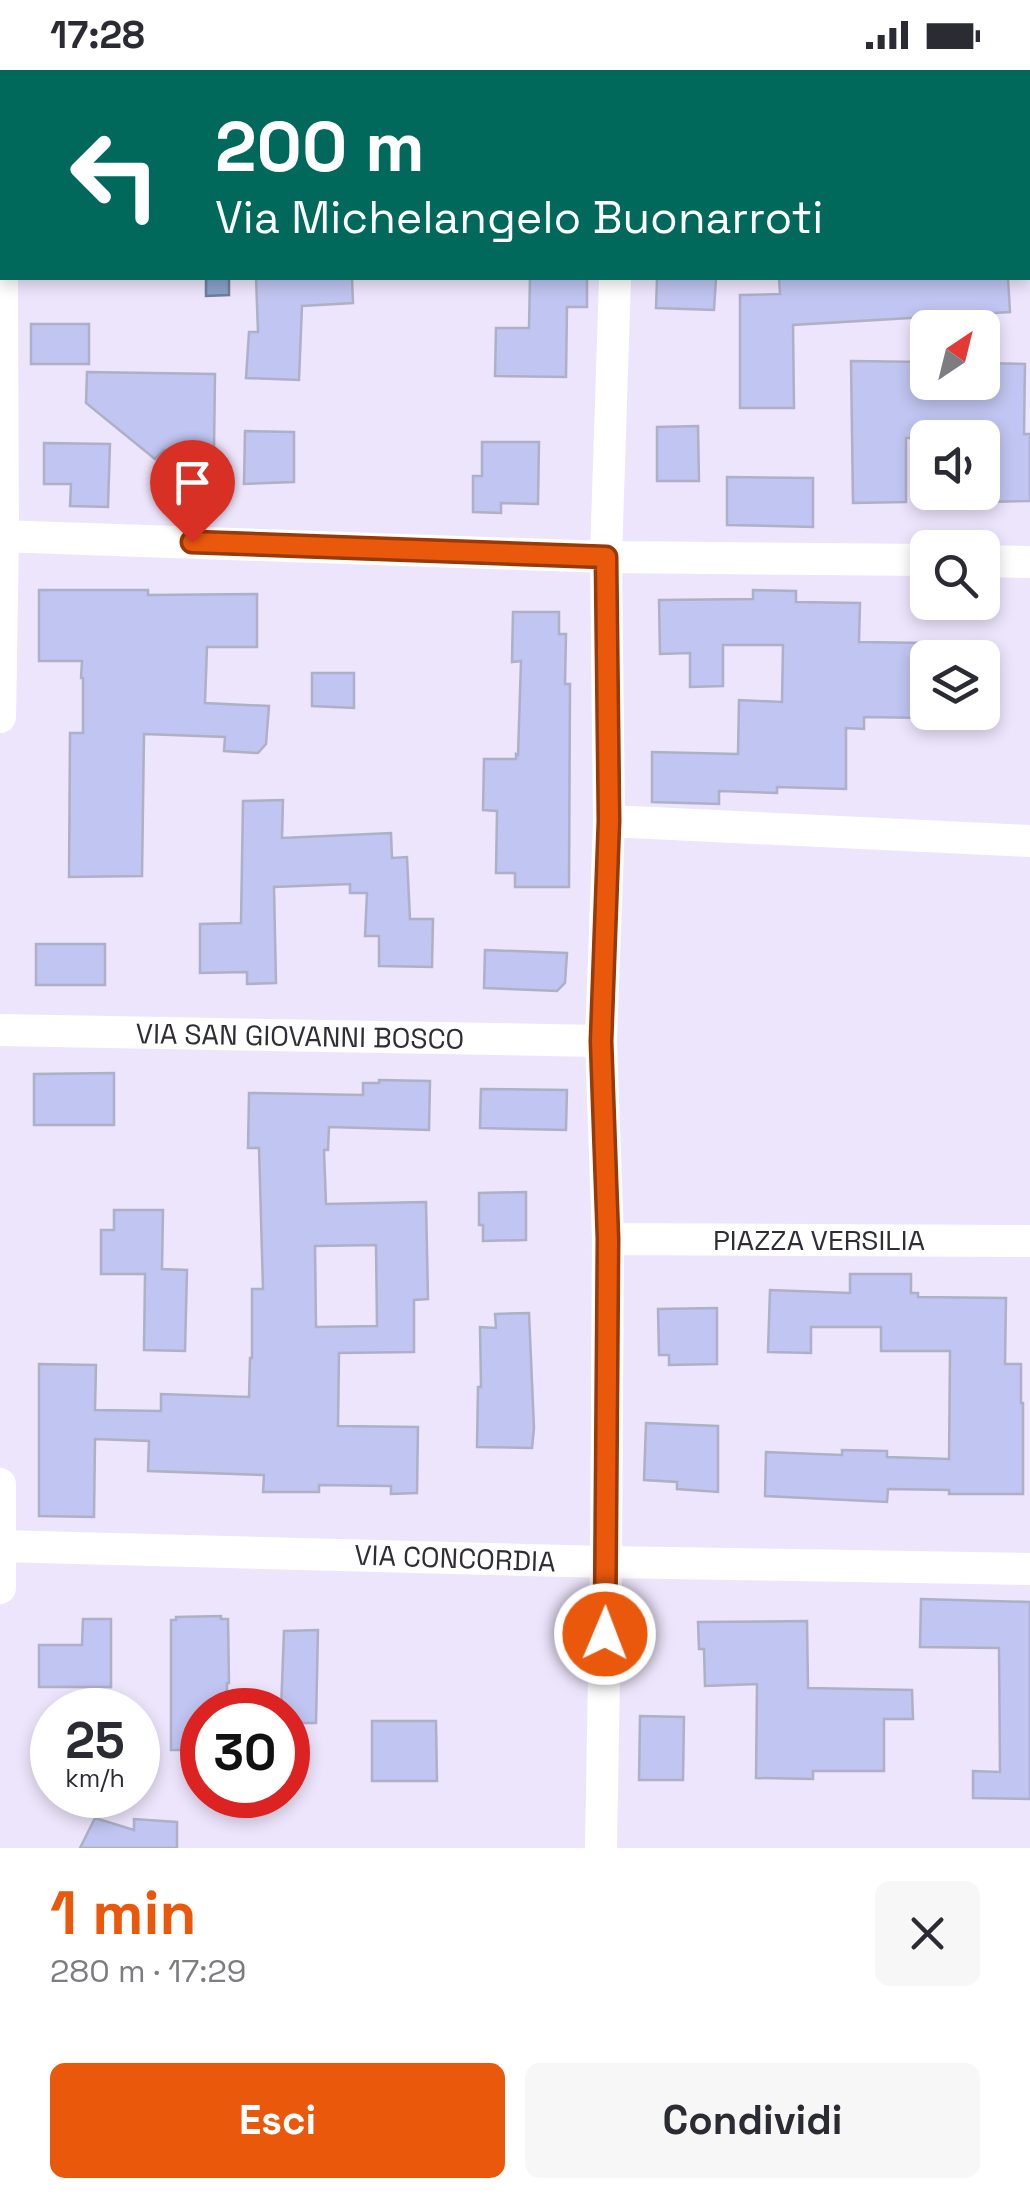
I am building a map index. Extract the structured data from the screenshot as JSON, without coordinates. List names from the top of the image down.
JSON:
{
  "streets": {
    "street": ["VIA SAN GIOVANNI BOSCO", "PIAZZA VERSILIA", "VIA CONCORDIA"]
  },
  "north": "top right",
  "page": {
    "status": "17:28",
    "turn": ["200 m", "Via Michelangelo Buonarroti"],
    "speed": "25 km/h",
    "limit": "30",
    "heading": ["1 min", "280 m · 17:29"],
    "buttons": ["Esci", "Condividi"]
  }
}
